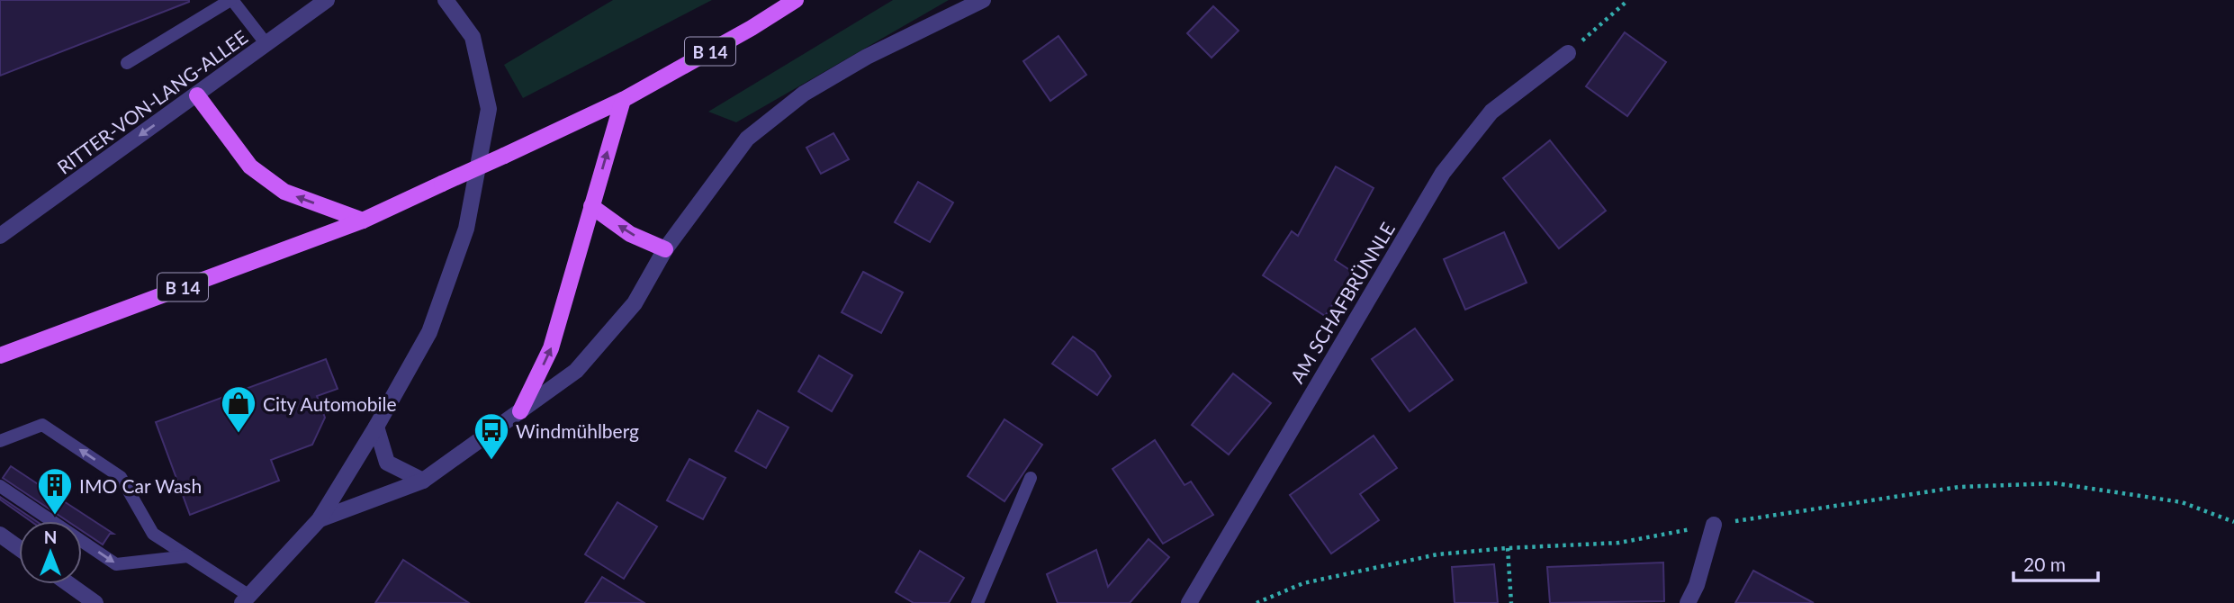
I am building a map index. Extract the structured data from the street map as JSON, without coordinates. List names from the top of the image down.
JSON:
{
  "streets": {
    "main road": ["B 14"],
    "street": ["RITTER-VON-LANG-ALLEE", "AM SCHAFBRÜNNLE"]
  },
  "one_way": ["RITTER-VON-LANG-ALLEE"],
  "places": {
    "shop": ["City Automobile"],
    "bus stop": ["Windmühlberg"],
    "building": ["IMO Car Wash"]
  },
  "scale_bar": "20 m",
  "north": "top"
}
